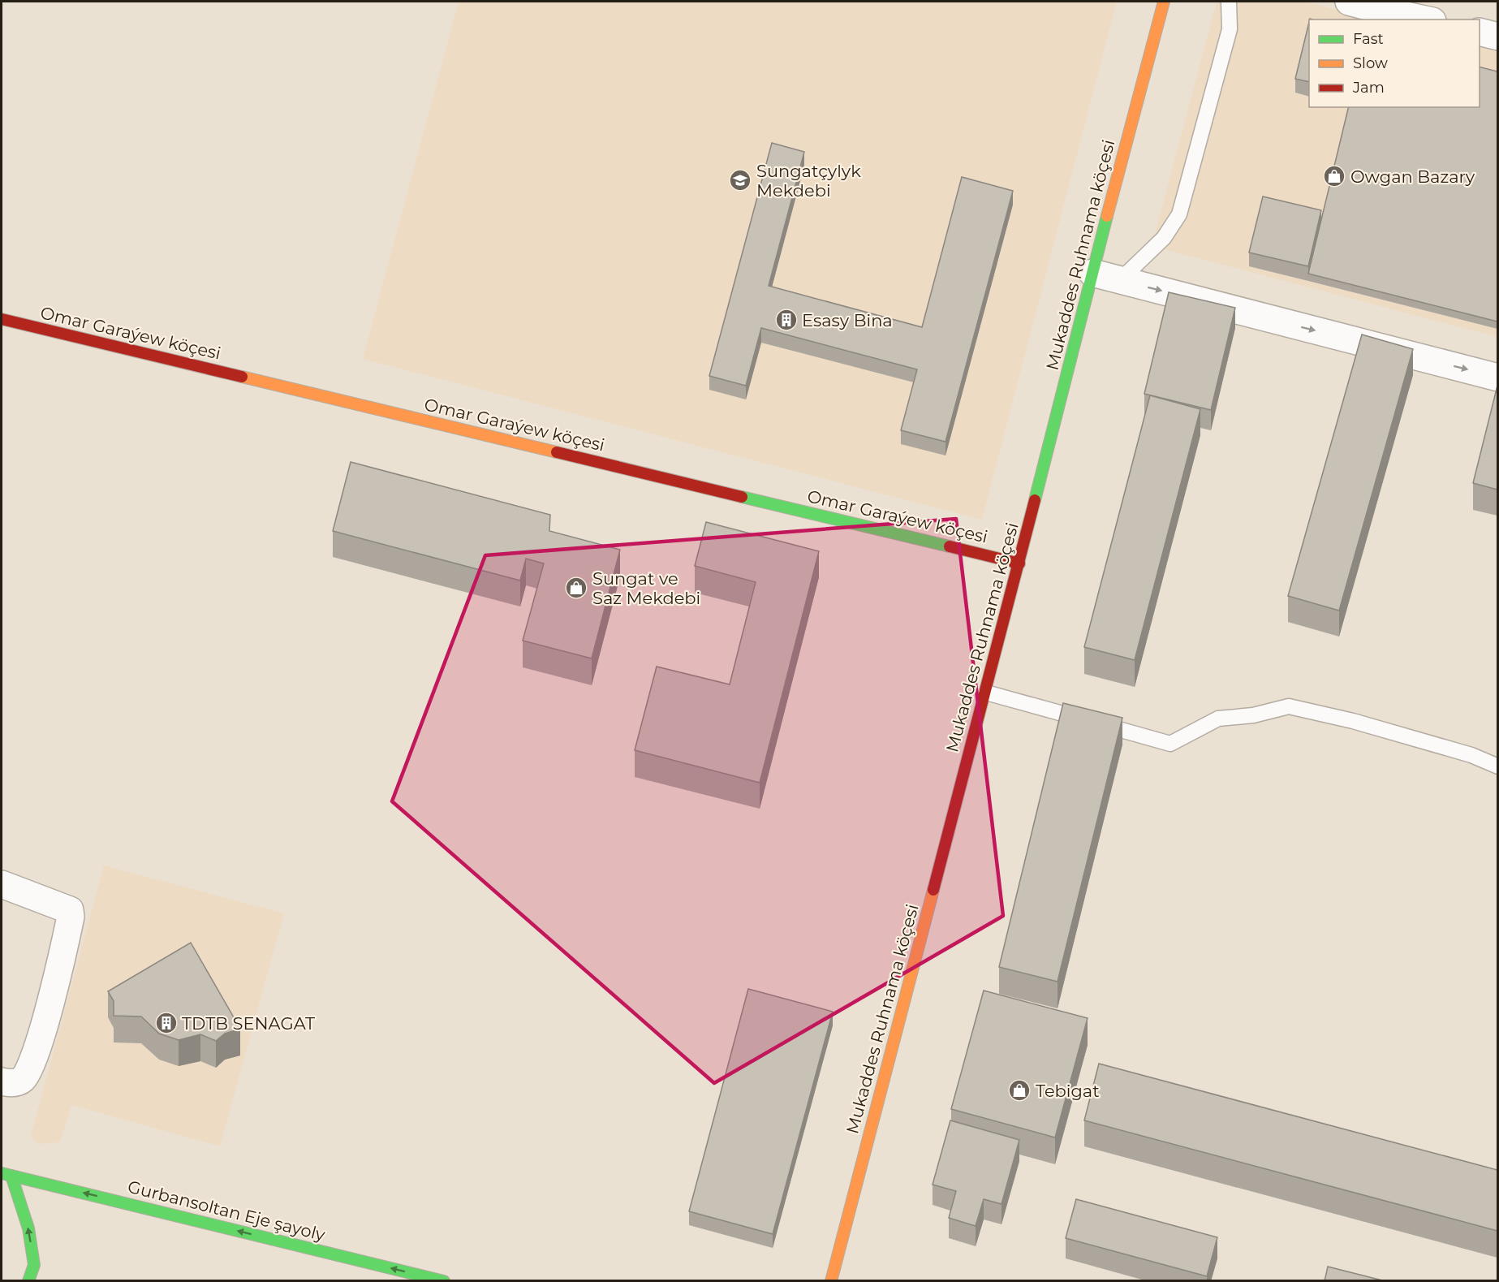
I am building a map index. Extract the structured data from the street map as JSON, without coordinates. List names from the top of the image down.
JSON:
{
  "streets": {
    "street": ["Mukaddes Ruhnama köçesi", "Omar Garaýew köçesi", "Gurbansoltan Eje şayoly"]
  },
  "crossings": [
    ["Mukaddes Ruhnama köçesi", "Omar Garaýew köçesi"]
  ],
  "one_way": ["Gurbansoltan Eje şayoly"],
  "places": {
    "shop": ["Owgan Bazary", "Sungat ve Saz Mekdebi", "Tebigat"],
    "school or university": ["Sungatçylyk Mekdebi"],
    "building": ["Esasy Bina", "TDTB SENAGAT"]
  },
  "legend": ["Fast", "Slow", "Jam"]
}
